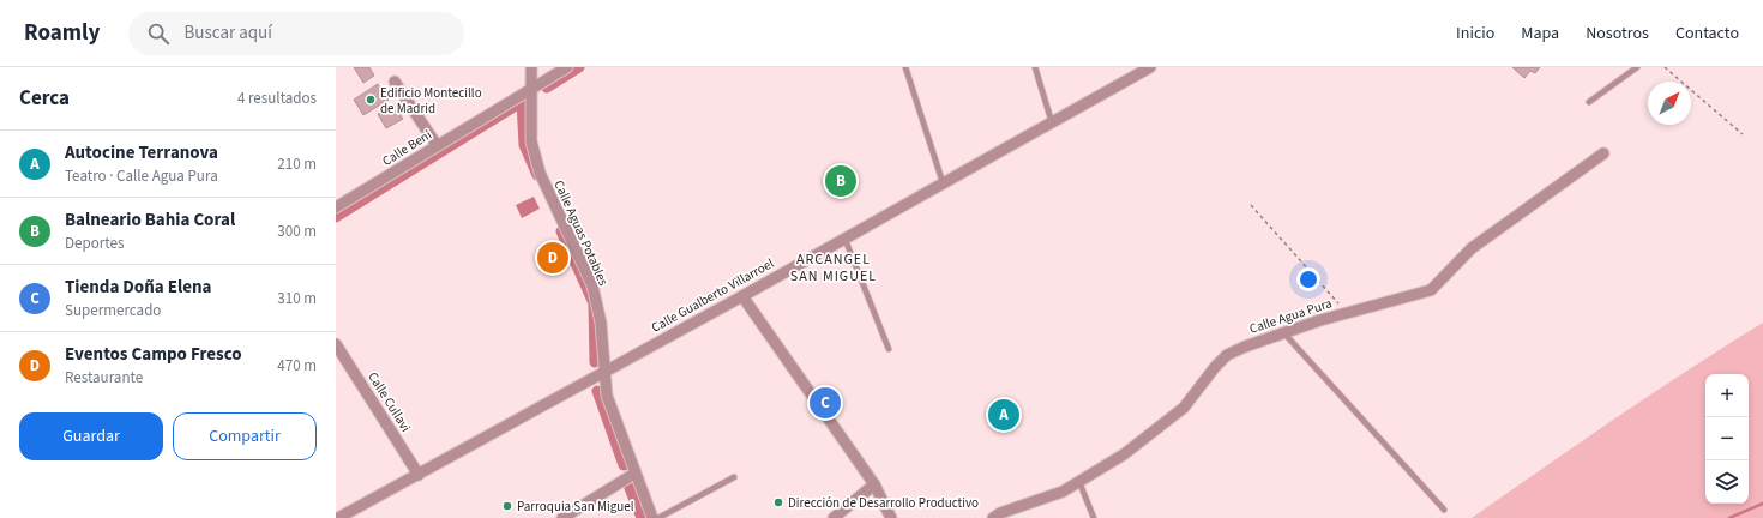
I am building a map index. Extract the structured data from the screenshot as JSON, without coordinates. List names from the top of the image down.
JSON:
{
  "streets": {
    "street": [
      "Calle Beni",
      "Calle Aguas Potables",
      "Calle Gualberto Villarroel",
      "Calle Agua Pura",
      "Calle Cullavi"
    ]
  },
  "crossings": [
    ["Calle Beni", "Calle Aguas Potables"],
    ["Calle Aguas Potables", "Calle Gualberto Villarroel"],
    ["Calle Gualberto Villarroel", "Calle Cullavi"]
  ],
  "districts": ["ARCANGEL SAN MIGUEL"],
  "places": ["Edificio Montecillo de Madrid", "Dirección de Desarrollo Productivo", "Parroquia San Miguel"],
  "north": "top right",
  "page": {
    "header": "Roamly",
    "search": "Buscar aquí",
    "nav": [
      "Inicio",
      "Mapa",
      "Nosotros",
      "Contacto"
    ],
    "heading": ["Cerca", "4 resultados"],
    "list": [
      {
        "mark": "A",
        "name": "Autocine Terranova",
        "note": "Teatro · Calle Agua Pura",
        "value": "210 m"
      },
      {
        "mark": "B",
        "name": "Balneario Bahia Coral",
        "note": "Deportes",
        "value": "300 m"
      },
      {
        "mark": "C",
        "name": "Tienda Doña Elena",
        "note": "Supermercado",
        "value": "310 m"
      },
      {
        "mark": "D",
        "name": "Eventos Campo Fresco",
        "note": "Restaurante",
        "value": "470 m"
      }
    ],
    "pins": [
      "B",
      "D",
      "C",
      "A"
    ],
    "map_buttons": ["+", "−"],
    "buttons": ["Guardar", "Compartir"]
  }
}
